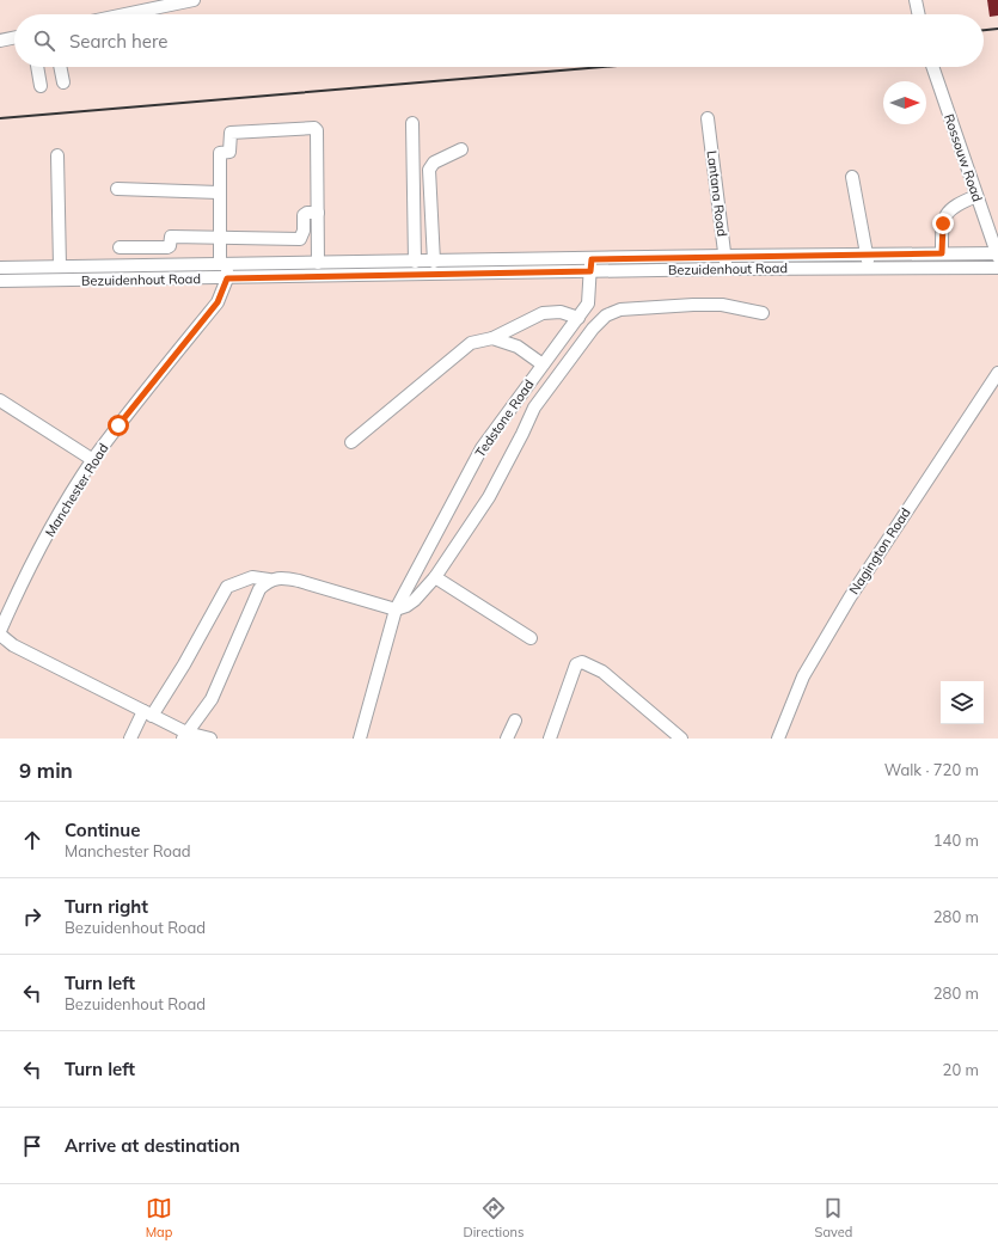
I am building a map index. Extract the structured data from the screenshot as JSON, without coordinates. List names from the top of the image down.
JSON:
{
  "streets": {
    "street": [
      "Rossouw Road",
      "Lantana Road",
      "Bezuidenhout Road",
      "Tedstone Road",
      "Manchester Road",
      "Nagington Road"
    ]
  },
  "crossings": [
    ["Rossouw Road", "Bezuidenhout Road"],
    ["Lantana Road", "Bezuidenhout Road"],
    ["Bezuidenhout Road", "Tedstone Road"],
    ["Bezuidenhout Road", "Manchester Road"]
  ],
  "north": "right",
  "page": {
    "search": "Search here",
    "heading": ["9 min", "Walk · 720 m"],
    "list": [
      ["Continue", "Manchester Road", "140 m"],
      ["Turn right", "Bezuidenhout Road", "280 m"],
      ["Turn left", "Bezuidenhout Road", "280 m"],
      ["Turn left", "20 m"],
      "Arrive at destination"
    ],
    "nav": ["Map", "Directions", "Saved"]
  }
}
